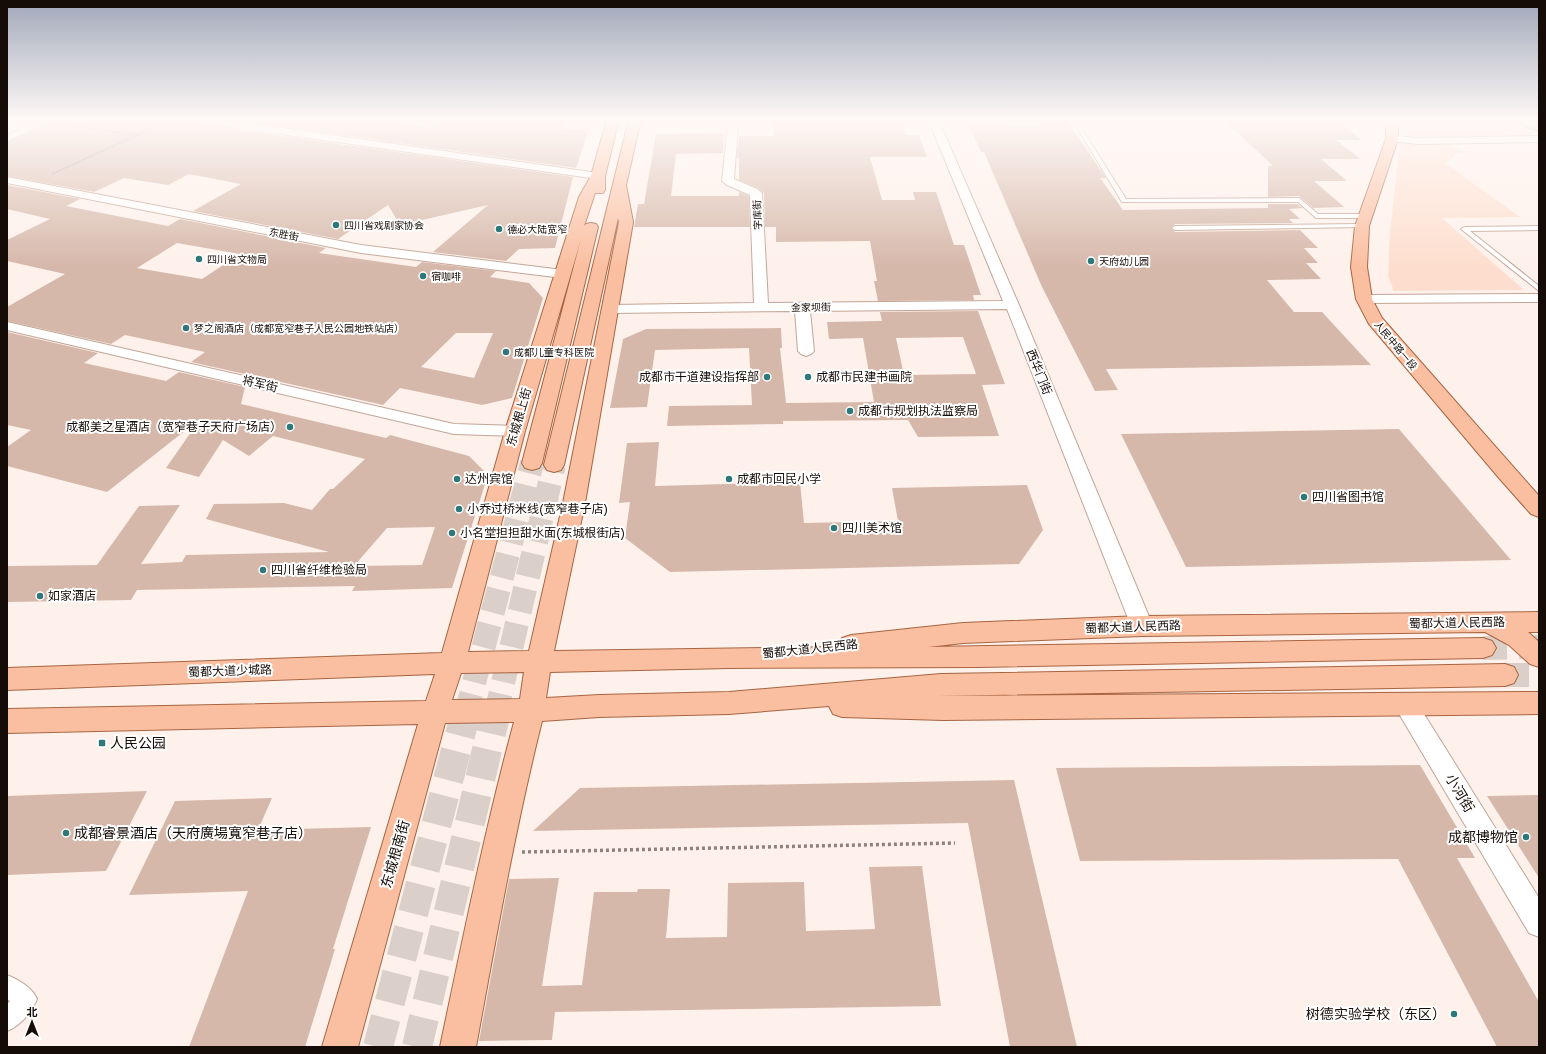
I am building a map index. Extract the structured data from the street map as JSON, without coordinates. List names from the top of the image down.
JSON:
{
  "streets": {
    "main road": [
      "人民中路一段",
      "东城根上街",
      "蜀都大道人民西路",
      "蜀都大道少城路",
      "东城根南街"
    ],
    "street": [
      "字库街",
      "东胜街",
      "金家坝街",
      "西华门街",
      "将军街",
      "小河街"
    ]
  },
  "crossings": [
    ["字库街", "金家坝街"],
    ["东胜街", "东城根上街"],
    ["金家坝街", "西华门街"],
    ["西华门街", "蜀都大道人民西路"],
    ["将军街", "东城根上街"],
    ["东城根上街", "蜀都大道人民西路"],
    ["东城根上街", "蜀都大道少城路"],
    ["东城根上街", "东城根南街"],
    ["蜀都大道人民西路", "蜀都大道少城路"],
    ["蜀都大道人民西路", "东城根南街"],
    ["蜀都大道少城路", "东城根南街"]
  ],
  "places": {
    "other": [
      "四川省戏剧家协会",
      "德必大陆宽窄",
      "四川省文物局",
      "天府幼儿园",
      "宿咖啡",
      "梦之阁酒店（成都宽窄巷子人民公园地铁站店）",
      "成都儿童专科医院",
      "成都市干道建设指挥部",
      "成都市民建书画院",
      "成都市规划执法监察局",
      "成都美之星酒店（宽窄巷子天府广场店）",
      "达州宾馆",
      "成都市回民小学",
      "四川省图书馆",
      "小乔过桥米线(宽窄巷子店)",
      "四川美术馆",
      "小名堂担担甜水面(东城根街店)",
      "四川省纤维检验局",
      "如家酒店",
      "成都睿景酒店（天府廣場寬窄巷子店）",
      "成都博物馆",
      "树德实验学校（东区）"
    ],
    "transit": ["人民公园"]
  },
  "north": "top"
}
